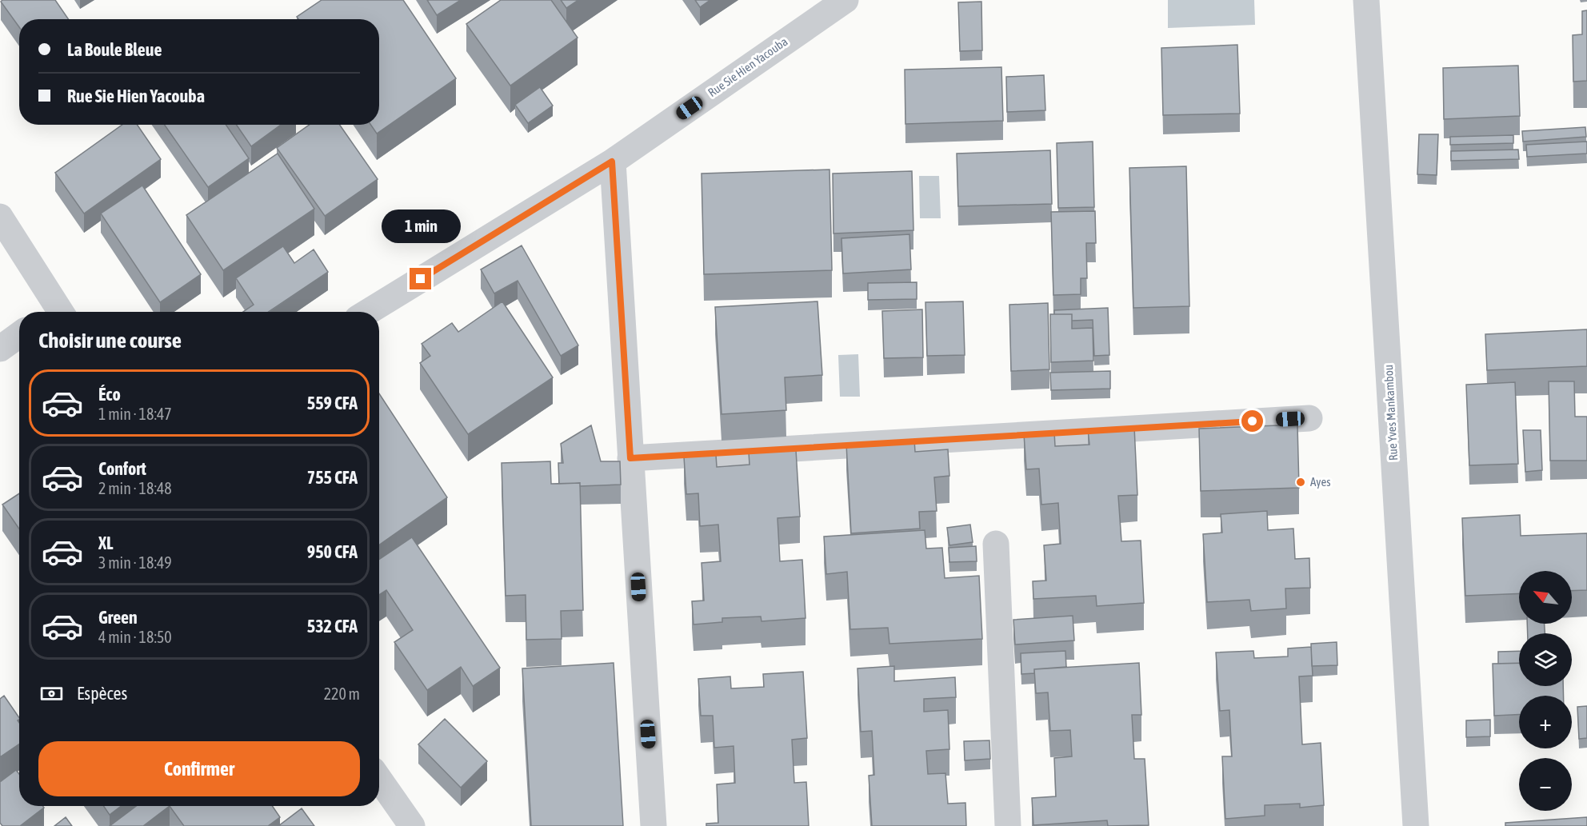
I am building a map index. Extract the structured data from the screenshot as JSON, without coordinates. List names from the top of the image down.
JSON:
{
  "streets": {
    "street": ["Rue Sie Hien Yacouba", "Rue Yves Mankambou"]
  },
  "places": ["Ayes"],
  "north": "top left",
  "page": {
    "banner": ["La Boule Bleue", "Rue Sie Hien Yacouba"],
    "bubble": "1 min",
    "heading": "Choisir une course",
    "list": [
      {
        "name": "Éco",
        "note": "1 min · 18:47",
        "value": "559 CFA"
      },
      {
        "name": "Confort",
        "note": "2 min · 18:48",
        "value": "755 CFA"
      },
      {
        "name": "XL",
        "note": "3 min · 18:49",
        "value": "950 CFA"
      },
      {
        "name": "Green",
        "note": "4 min · 18:50",
        "value": "532 CFA"
      }
    ],
    "map_buttons": ["+", "−"],
    "pay": ["Espèces", "220 m"],
    "buttons": "Confirmer"
  }
}
